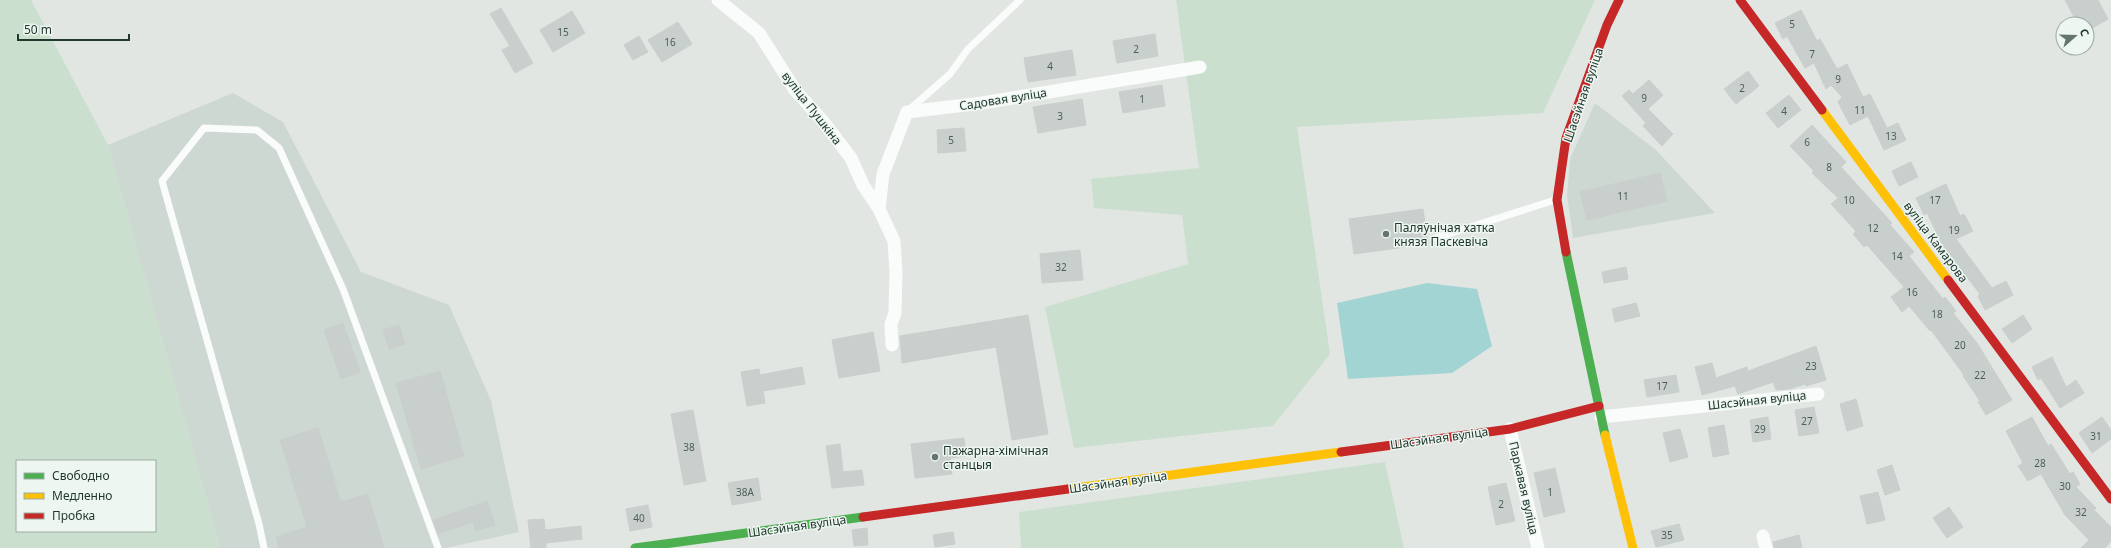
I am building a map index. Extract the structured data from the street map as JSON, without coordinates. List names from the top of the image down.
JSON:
{
  "streets": {
    "main road": ["Шасэйная вуліца", "вуліца Камарова"],
    "street": ["Садовая вуліца", "вуліца Пушкіна", "Паркавая вуліца"]
  },
  "crossings": [
    ["Шасэйная вуліца", "Паркавая вуліца"]
  ],
  "places": ["Паляўнічая хатка князя Паскевіча", "Пажарна-хімічная станцыя"],
  "house_numbers": [
    "5",
    "15",
    "16",
    "2",
    "7",
    "4",
    "9",
    "2",
    "9",
    "1",
    "11",
    "4",
    "3",
    "13",
    "5",
    "6",
    "8",
    "11",
    "10",
    "17",
    "12",
    "19",
    "14",
    "32",
    "16",
    "18",
    "20",
    "23",
    "22",
    "17",
    "27",
    "29",
    "31",
    "38",
    "28",
    "30",
    "38А",
    "1",
    "2",
    "32",
    "40",
    "35"
  ],
  "legend": ["Свободно", "Медленно", "Пробка"],
  "scale_bar": "50 m",
  "north": "right"
}
